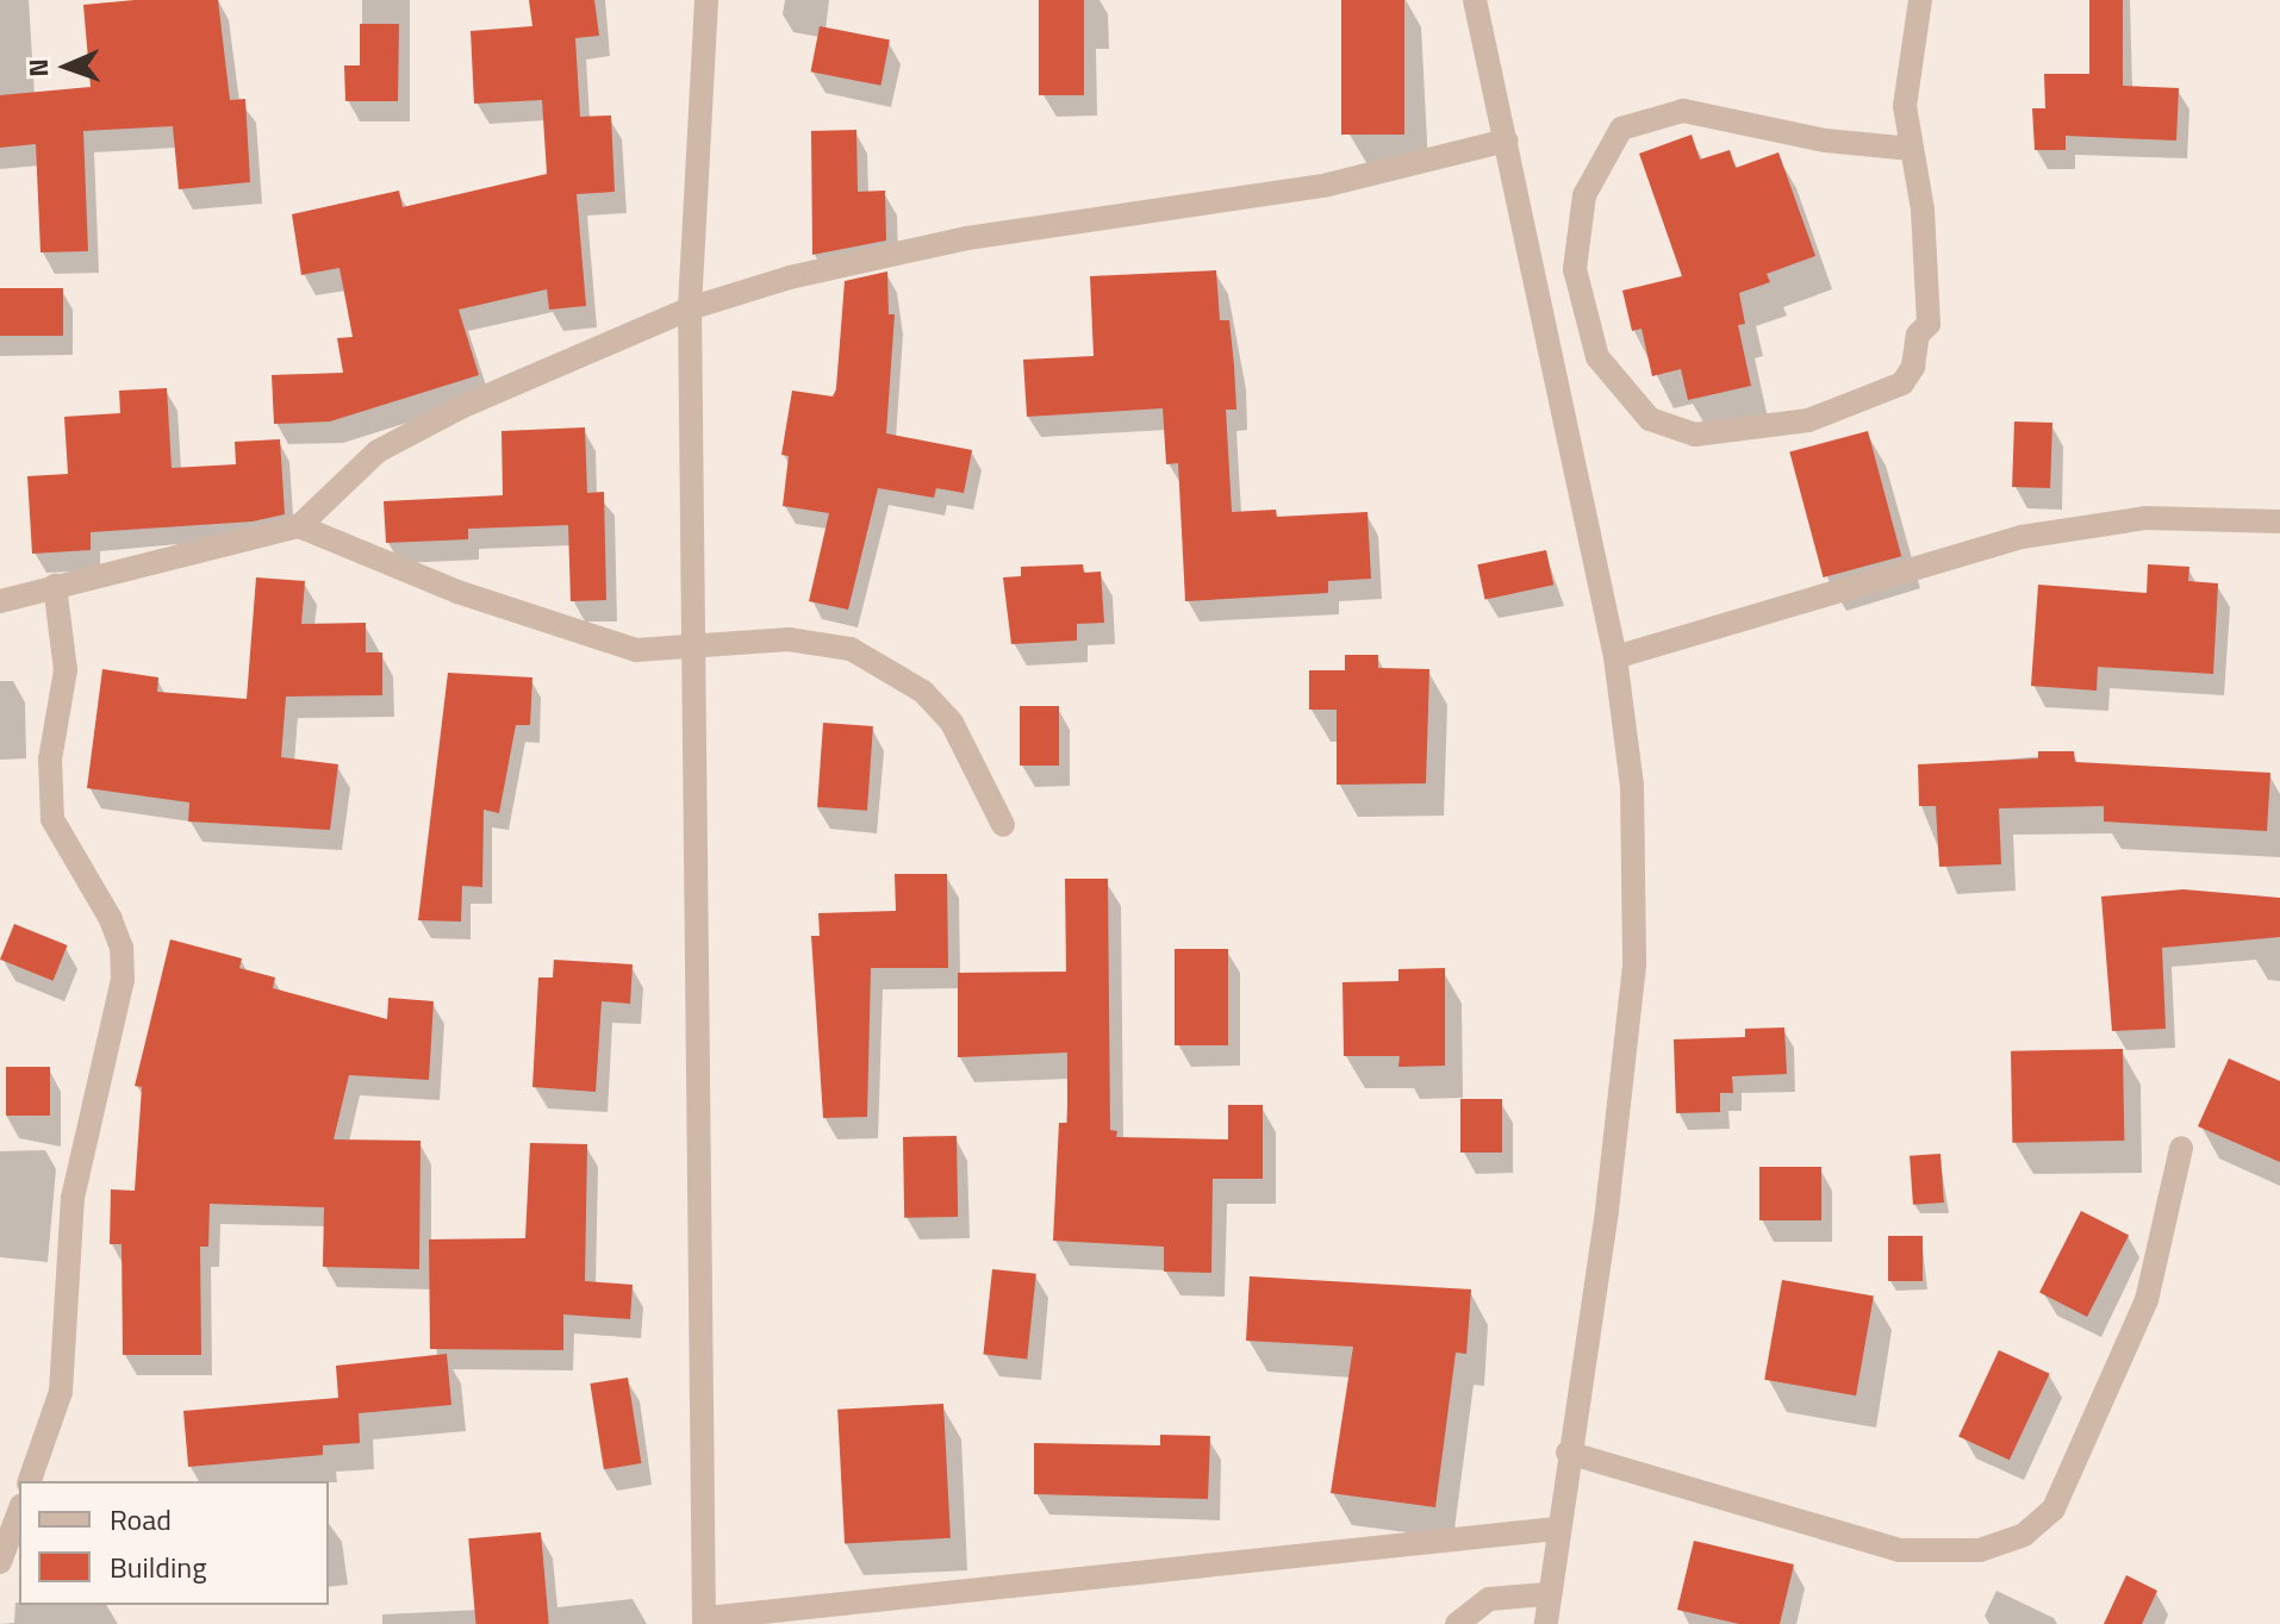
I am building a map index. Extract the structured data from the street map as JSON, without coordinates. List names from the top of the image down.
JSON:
{
  "legend": ["Road", "Building"],
  "north": "left"
}
